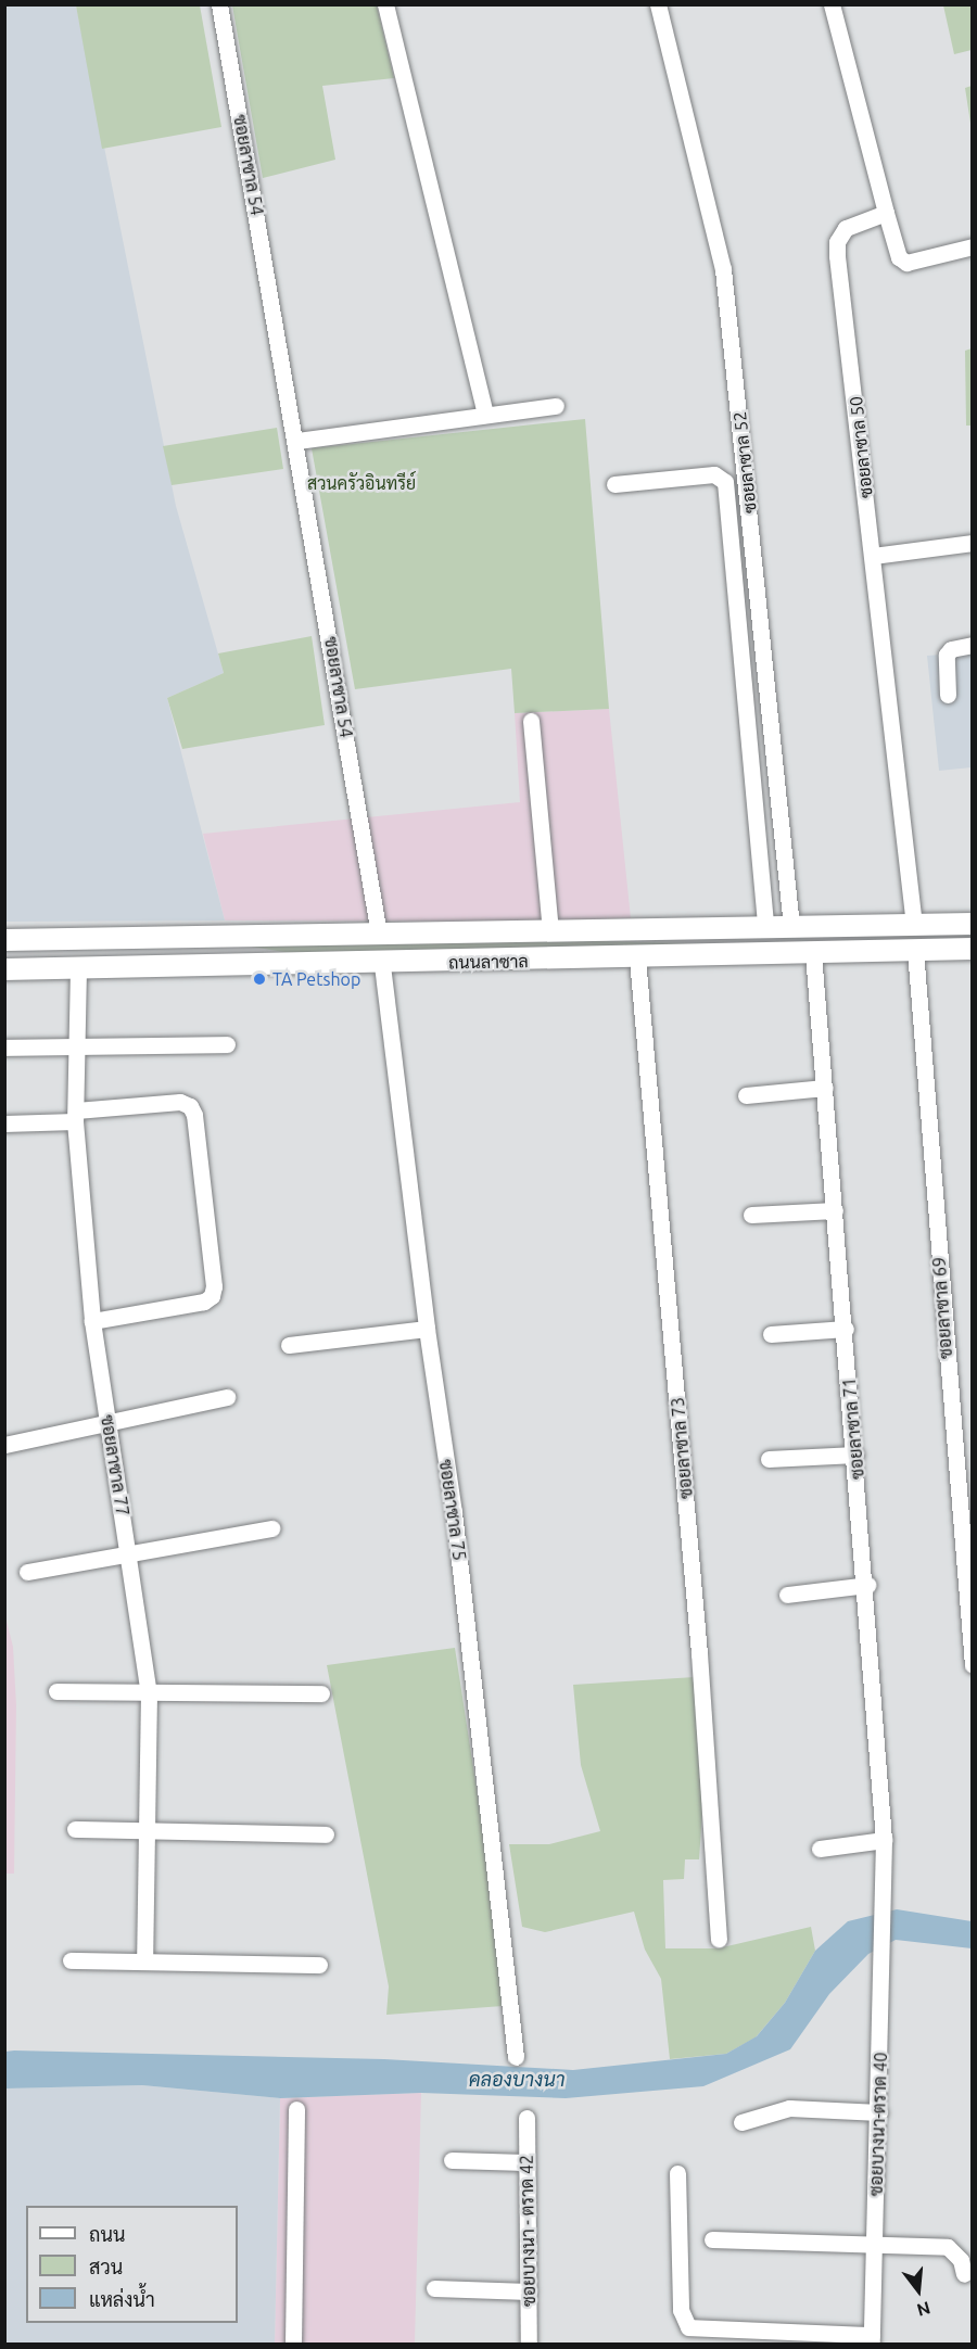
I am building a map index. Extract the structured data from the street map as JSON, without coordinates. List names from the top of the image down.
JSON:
{
  "streets": {
    "street": [
      "ซอยลาซาล 54",
      "ซอยลาซาล 50",
      "ซอยลาซาล 52",
      "ถนนลาซาล",
      "ซอยลาซาล 69",
      "ซอยลาซาล 71",
      "ซอยลาซาล 73",
      "ซอยลาซาล 77",
      "ซอยลาซาล 75",
      "ซอยบางนา-ตราด 40",
      "ซอยบางนา - ตราด 42"
    ]
  },
  "crossings": [
    ["ซอยลาซาล 54", "ถนนลาซาล"],
    ["ซอยลาซาล 50", "ถนนลาซาล"],
    ["ซอยลาซาล 52", "ถนนลาซาล"],
    ["ถนนลาซาล", "ซอยลาซาล 69"],
    ["ถนนลาซาล", "ซอยลาซาล 71"],
    ["ถนนลาซาล", "ซอยลาซาล 73"],
    ["ถนนลาซาล", "ซอยลาซาล 77"],
    ["ถนนลาซาล", "ซอยลาซาล 75"],
    ["ซอยลาซาล 71", "ซอยบางนา-ตราด 40"]
  ],
  "water": ["คลองบางนา"],
  "parks": ["สวนครัวอินทรีย์"],
  "places": ["TA Petshop"],
  "legend": ["ถนน", "สวน", "แหล่งน้ำ"],
  "north": "bottom"
}
